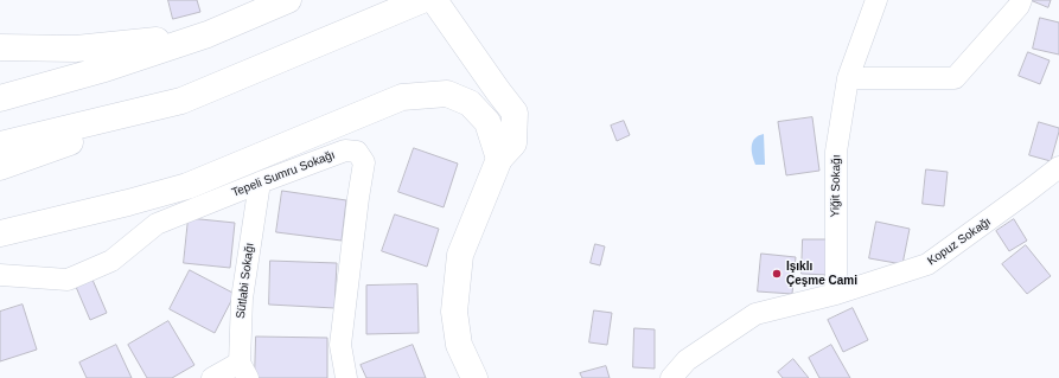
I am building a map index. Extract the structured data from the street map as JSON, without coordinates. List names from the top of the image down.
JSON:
{
  "streets": {
    "street": [
      "Tepeli Sumru Sokağı",
      "Yiğit Sokağı",
      "Kopuz Sokağı",
      "Sütlabi Sokağı"
    ]
  },
  "crossings": [
    ["Tepeli Sumru Sokağı", "Sütlabi Sokağı"],
    ["Yiğit Sokağı", "Kopuz Sokağı"]
  ],
  "places": ["Işıklı Çeşme Cami"]
}
